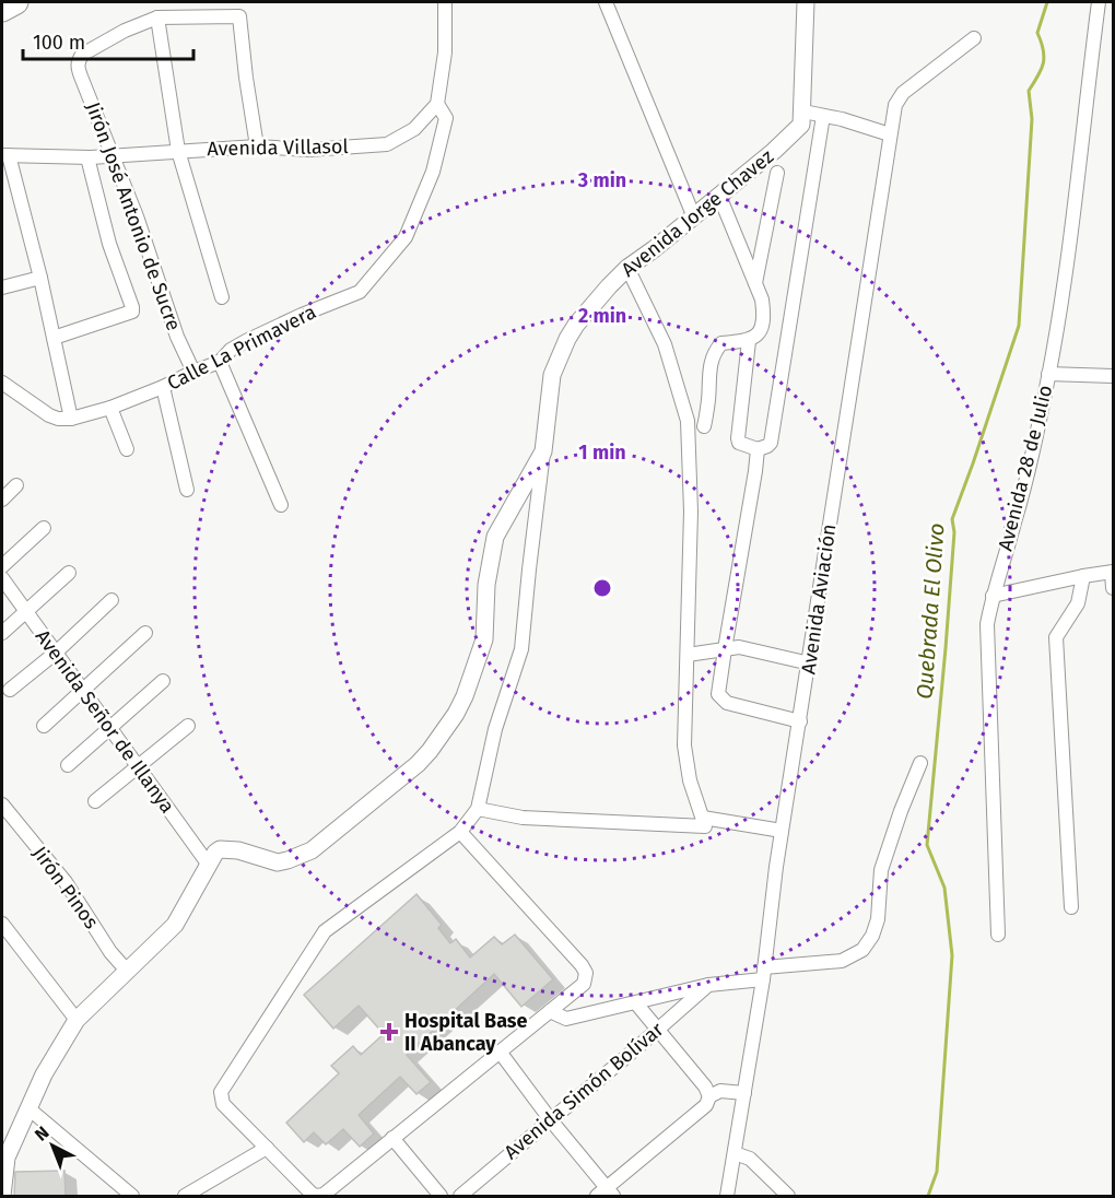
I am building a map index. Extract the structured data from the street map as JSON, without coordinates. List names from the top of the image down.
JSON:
{
  "streets": {
    "street": [
      "Avenida Villasol",
      "Avenida Jorge Chavez",
      "Jirón José Antonio de Sucre",
      "Calle La Primavera",
      "Avenida 28 de Julio",
      "Avenida Aviación",
      "Avenida Señor de Illanya",
      "Jirón Pinos",
      "Avenida Simón Bolívar"
    ]
  },
  "crossings": [
    ["Avenida Villasol", "Jirón José Antonio de Sucre"],
    ["Avenida Villasol", "Calle La Primavera"],
    ["Jirón José Antonio de Sucre", "Calle La Primavera"]
  ],
  "water": ["Quebrada El Olivo"],
  "places": {
    "health": ["Hospital Base II Abancay"]
  },
  "scale_bar": "100 m",
  "north": "top left",
  "rings": ["3 min", "2 min", "1 min"]
}
